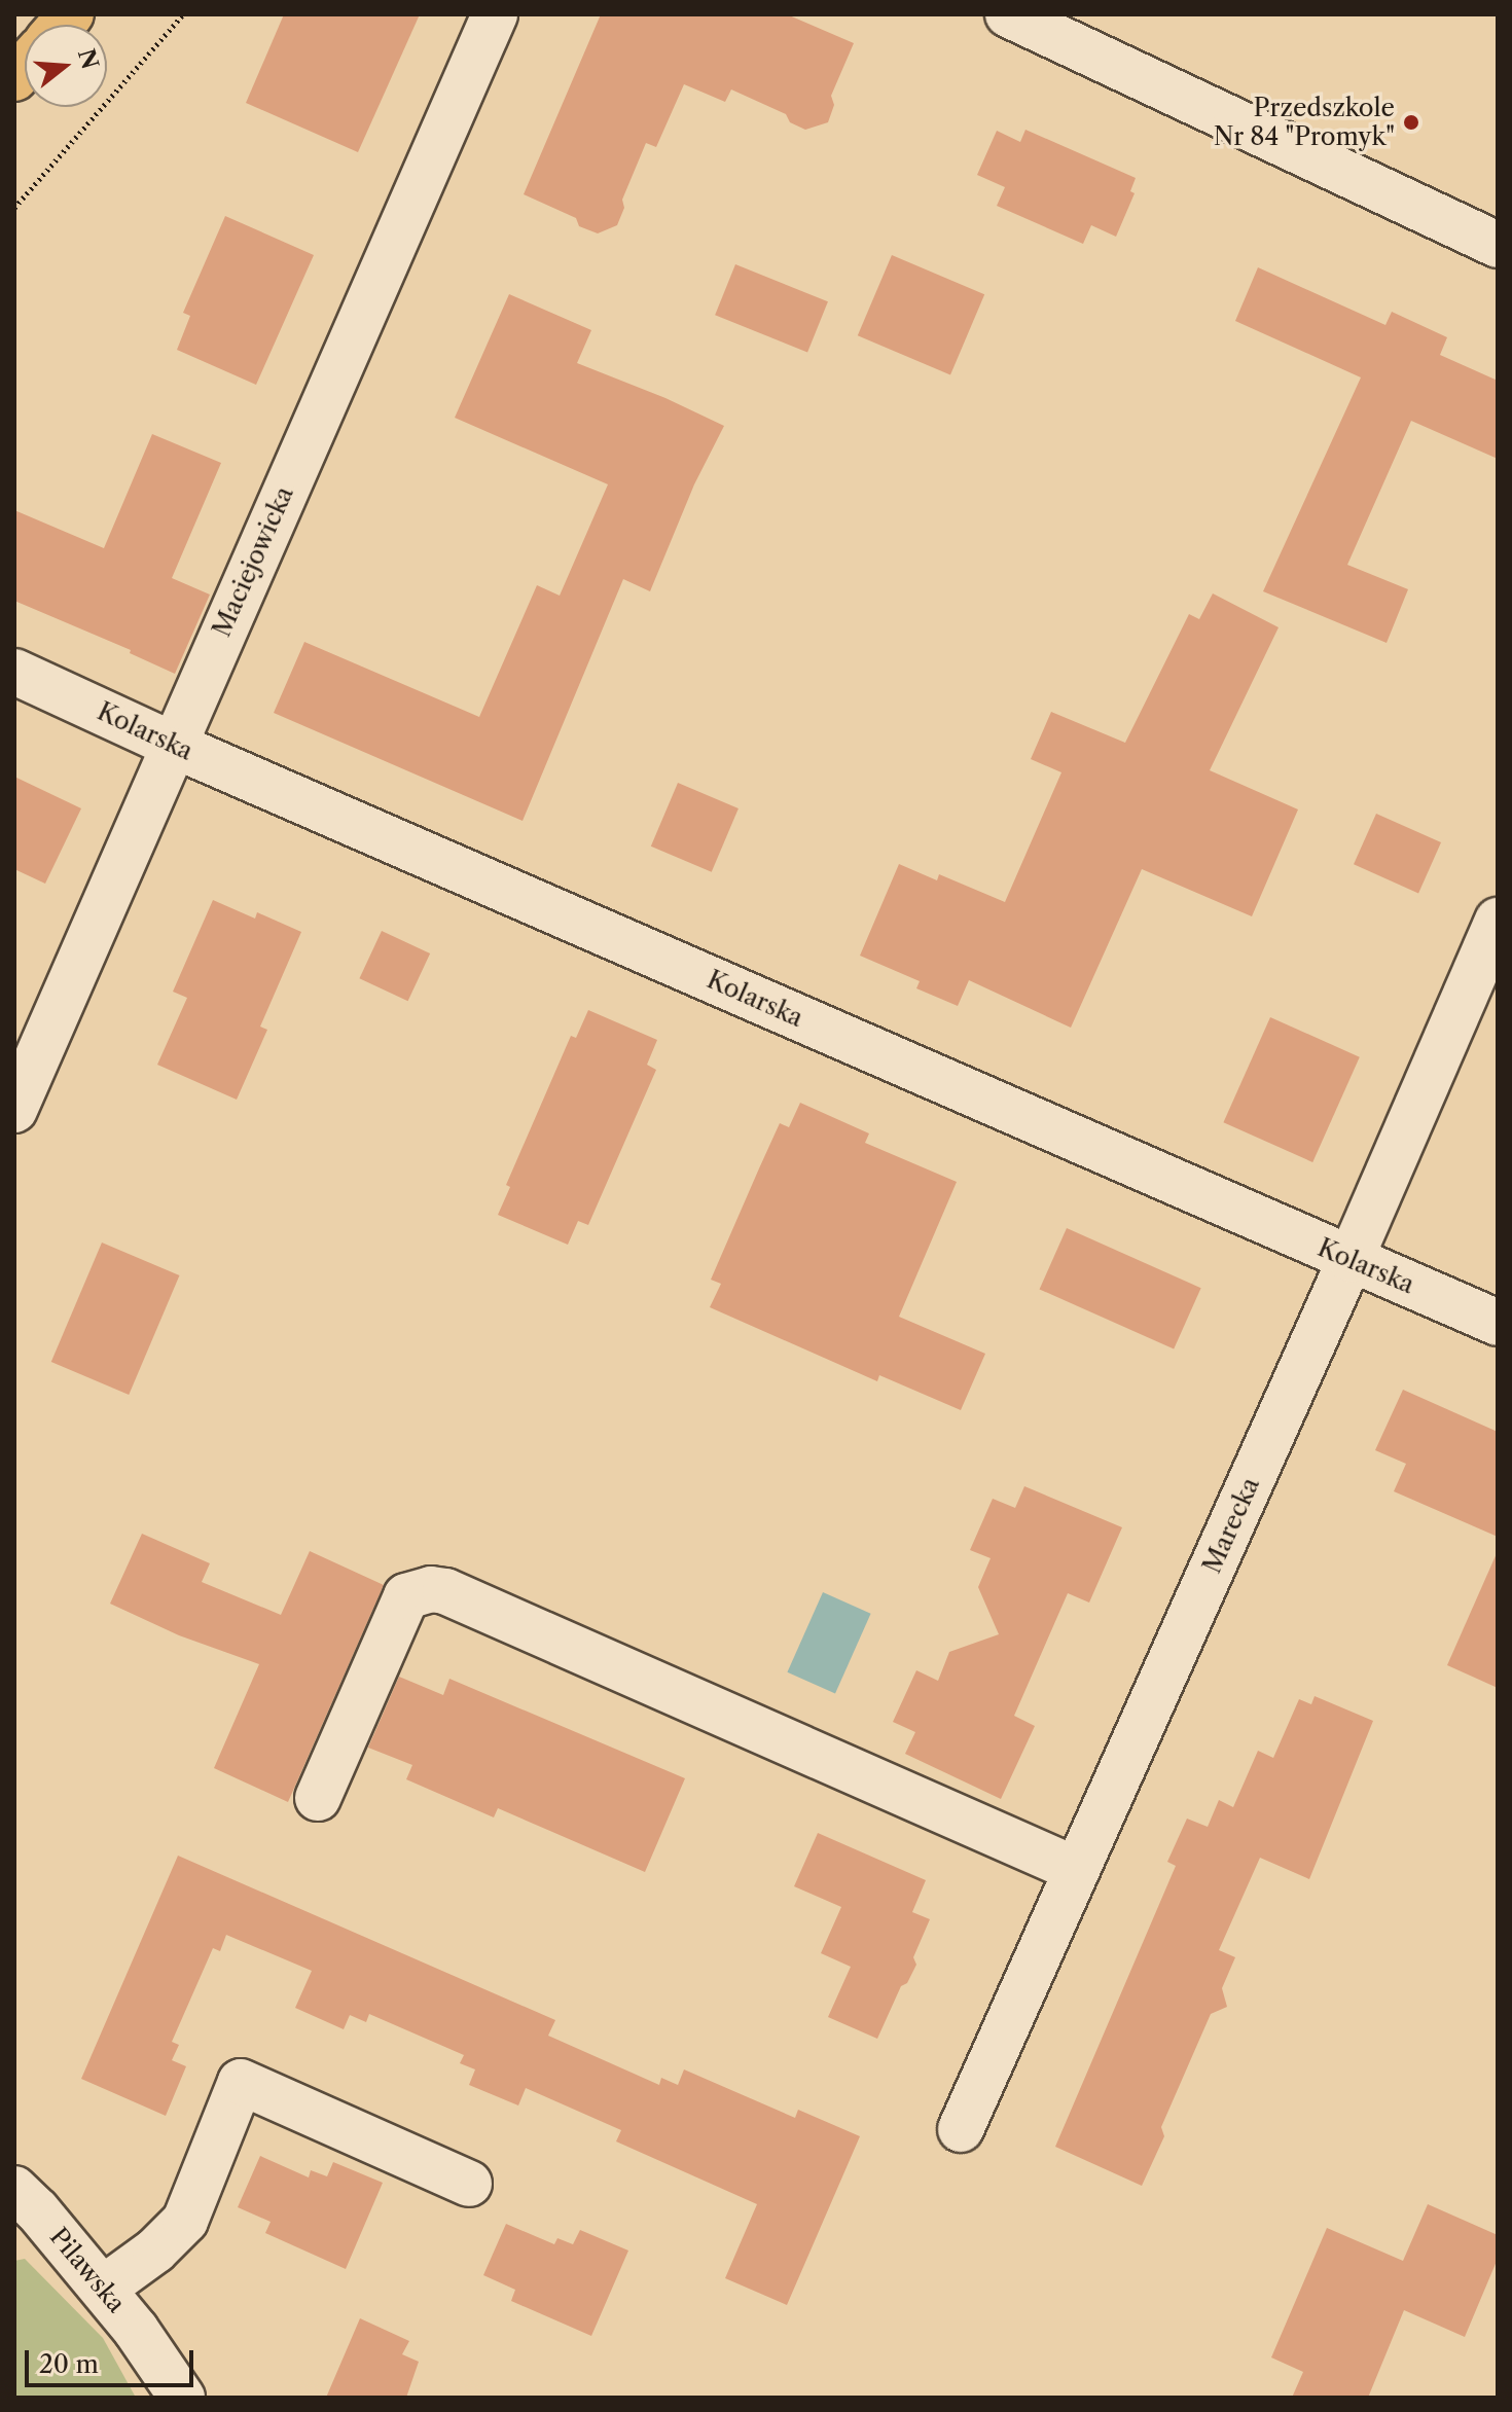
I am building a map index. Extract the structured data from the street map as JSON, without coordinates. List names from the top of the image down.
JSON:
{
  "streets": {
    "street": [
      "Maciejowicka",
      "Kolarska",
      "Marecka",
      "Pilawska"
    ]
  },
  "crossings": [
    ["Maciejowicka", "Kolarska"],
    ["Kolarska", "Marecka"]
  ],
  "places": ["Przedszkole Nr 84 \"Promyk\""],
  "scale_bar": "20 m",
  "north": "right"
}
